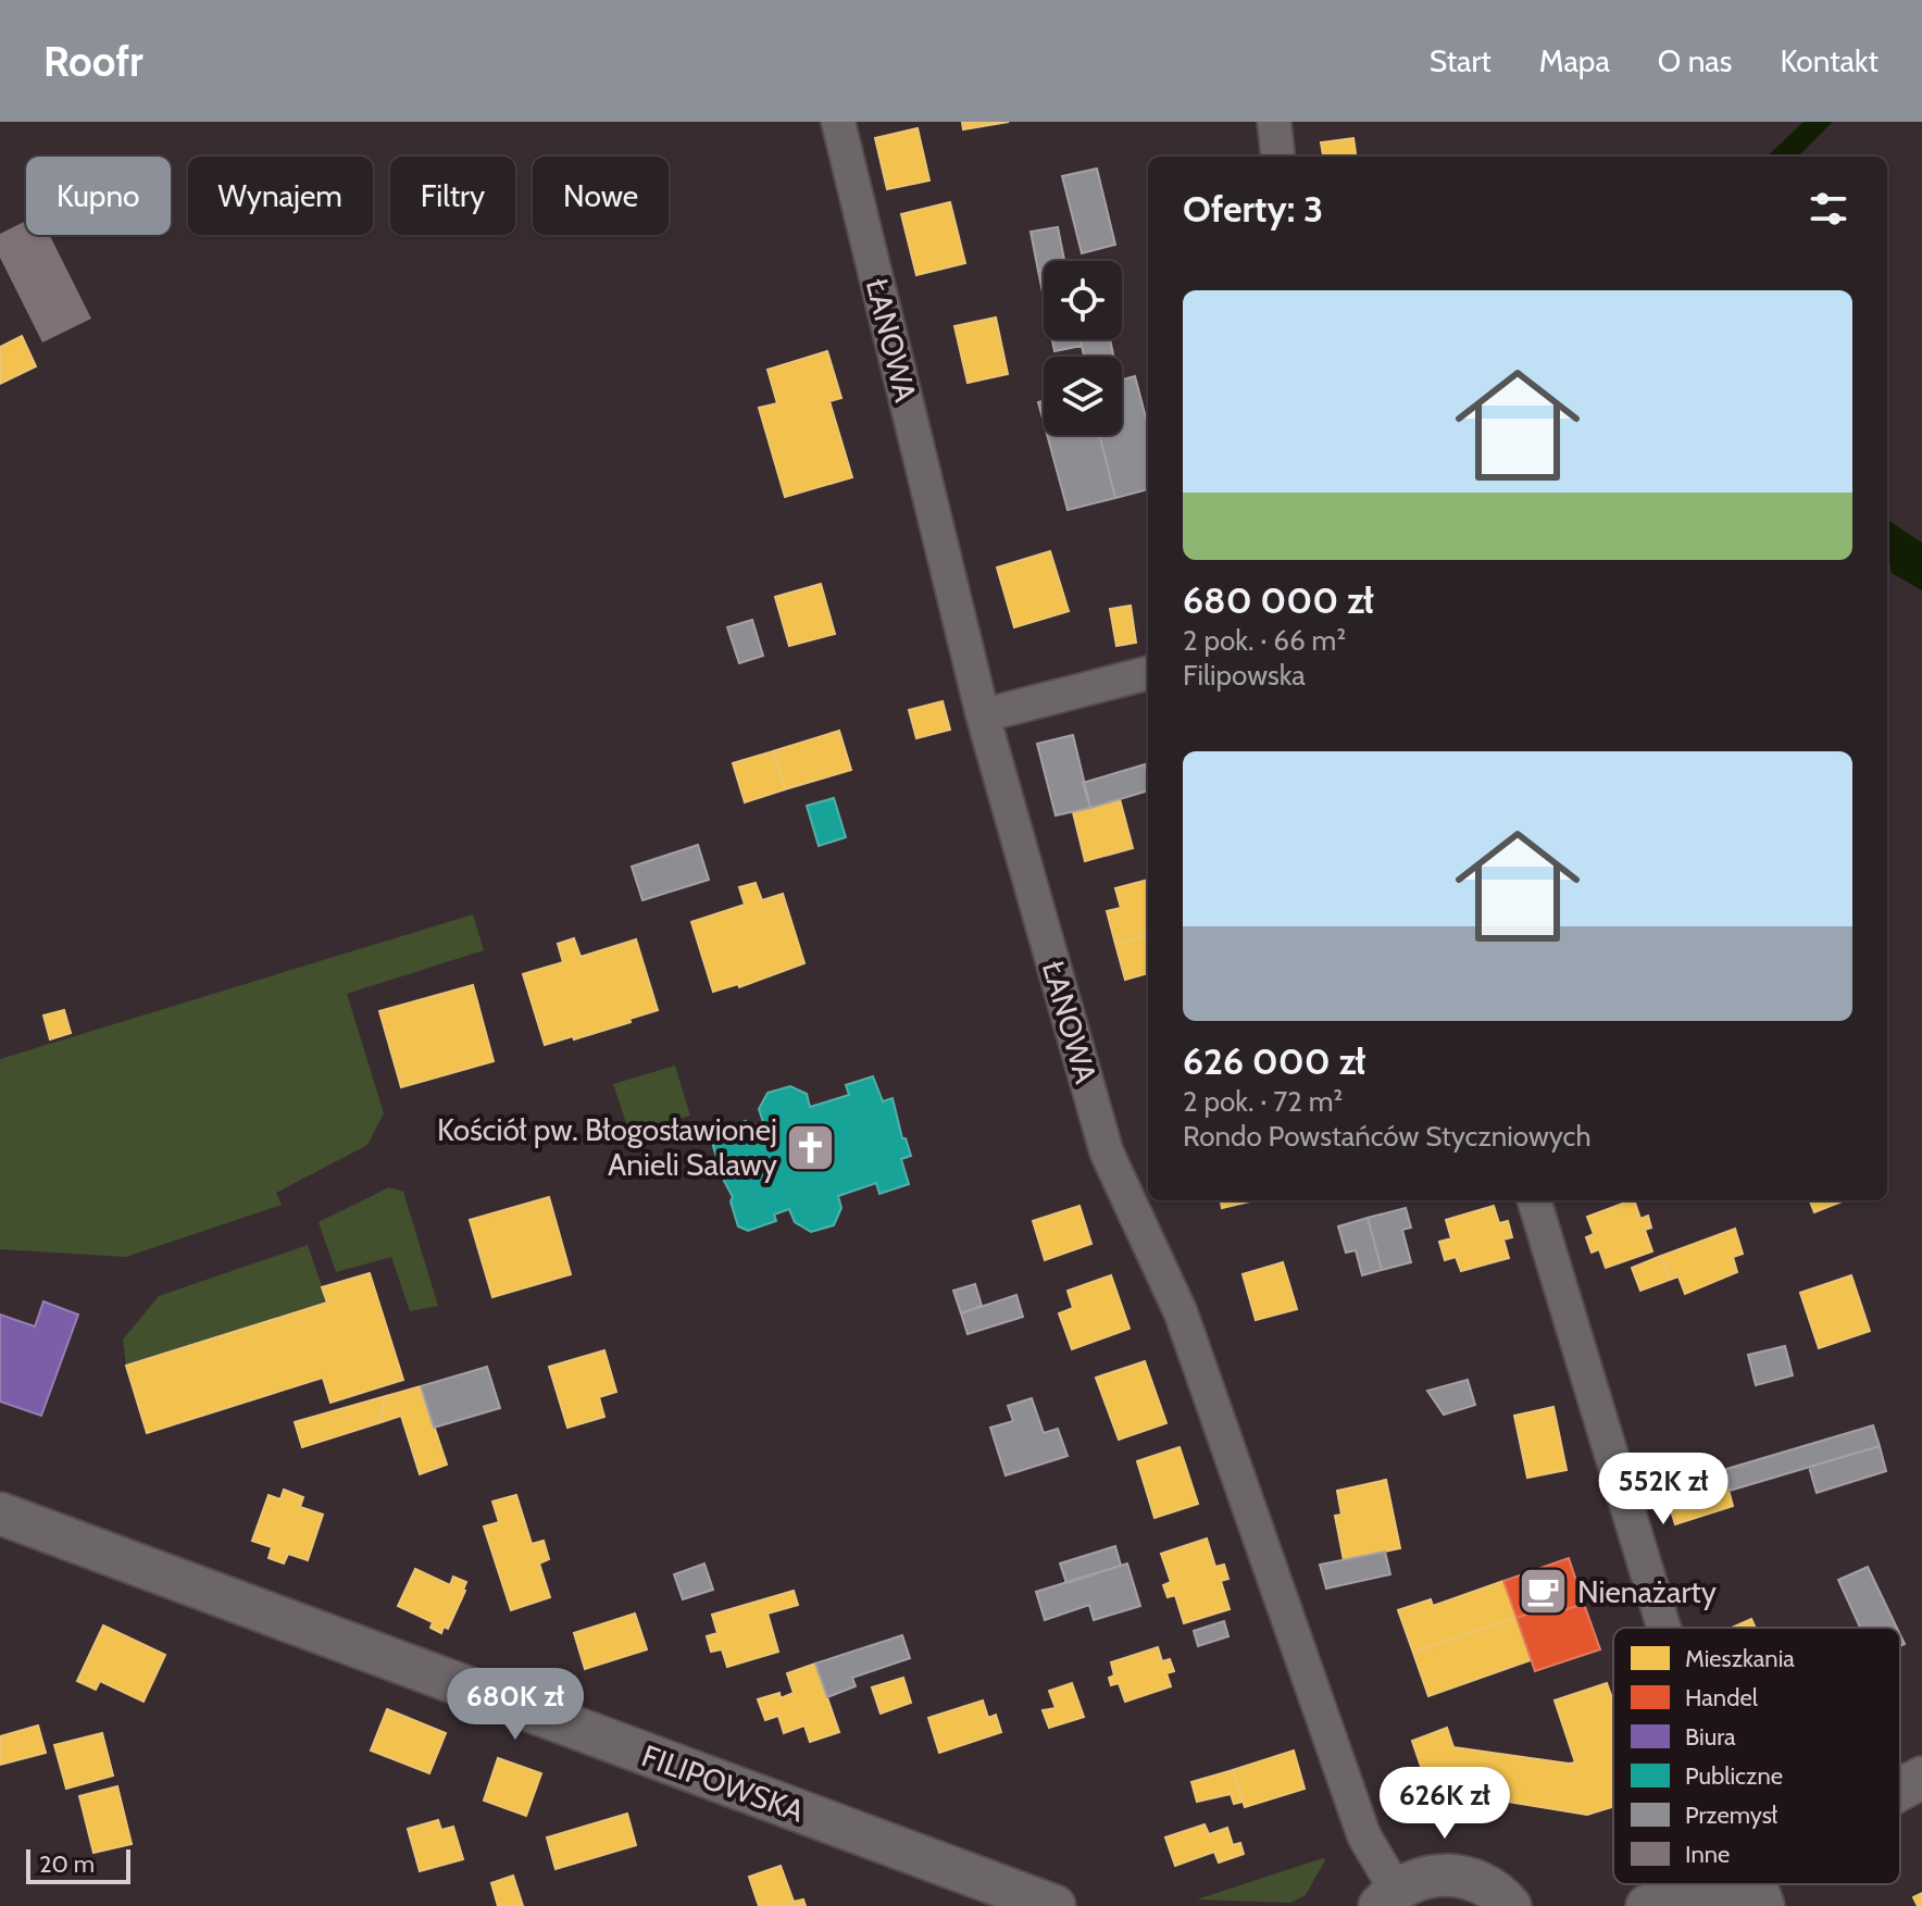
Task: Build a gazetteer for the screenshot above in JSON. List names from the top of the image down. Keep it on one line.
{"streets":{"street":["ŁANOWA","FILIPOWSKA"]},"places":{"church":["Kościół pw. Błogosławionej Anieli Salawy"],"cafe":["Nienażarty"]},"legend":["Mieszkania","Handel","Biura","Publiczne","Przemysł","Inne"],"scale_bar":"20 m","page":{"header":"Roofr","nav":["Start","Mapa","O nas","Kontakt"],"chip":["Kupno","Wynajem","Filtry","Nowe"],"heading":"Oferty: 3","list":[{"name":"680 000 zł","note":"2 pok. · 66 m² · Filipowska"},{"name":"626 000 zł","note":"2 pok. · 72 m² · Rondo Powstańców Styczniowych"}],"price":["552K zł","680K zł","626K zł"],"scale":"20 m"}}
